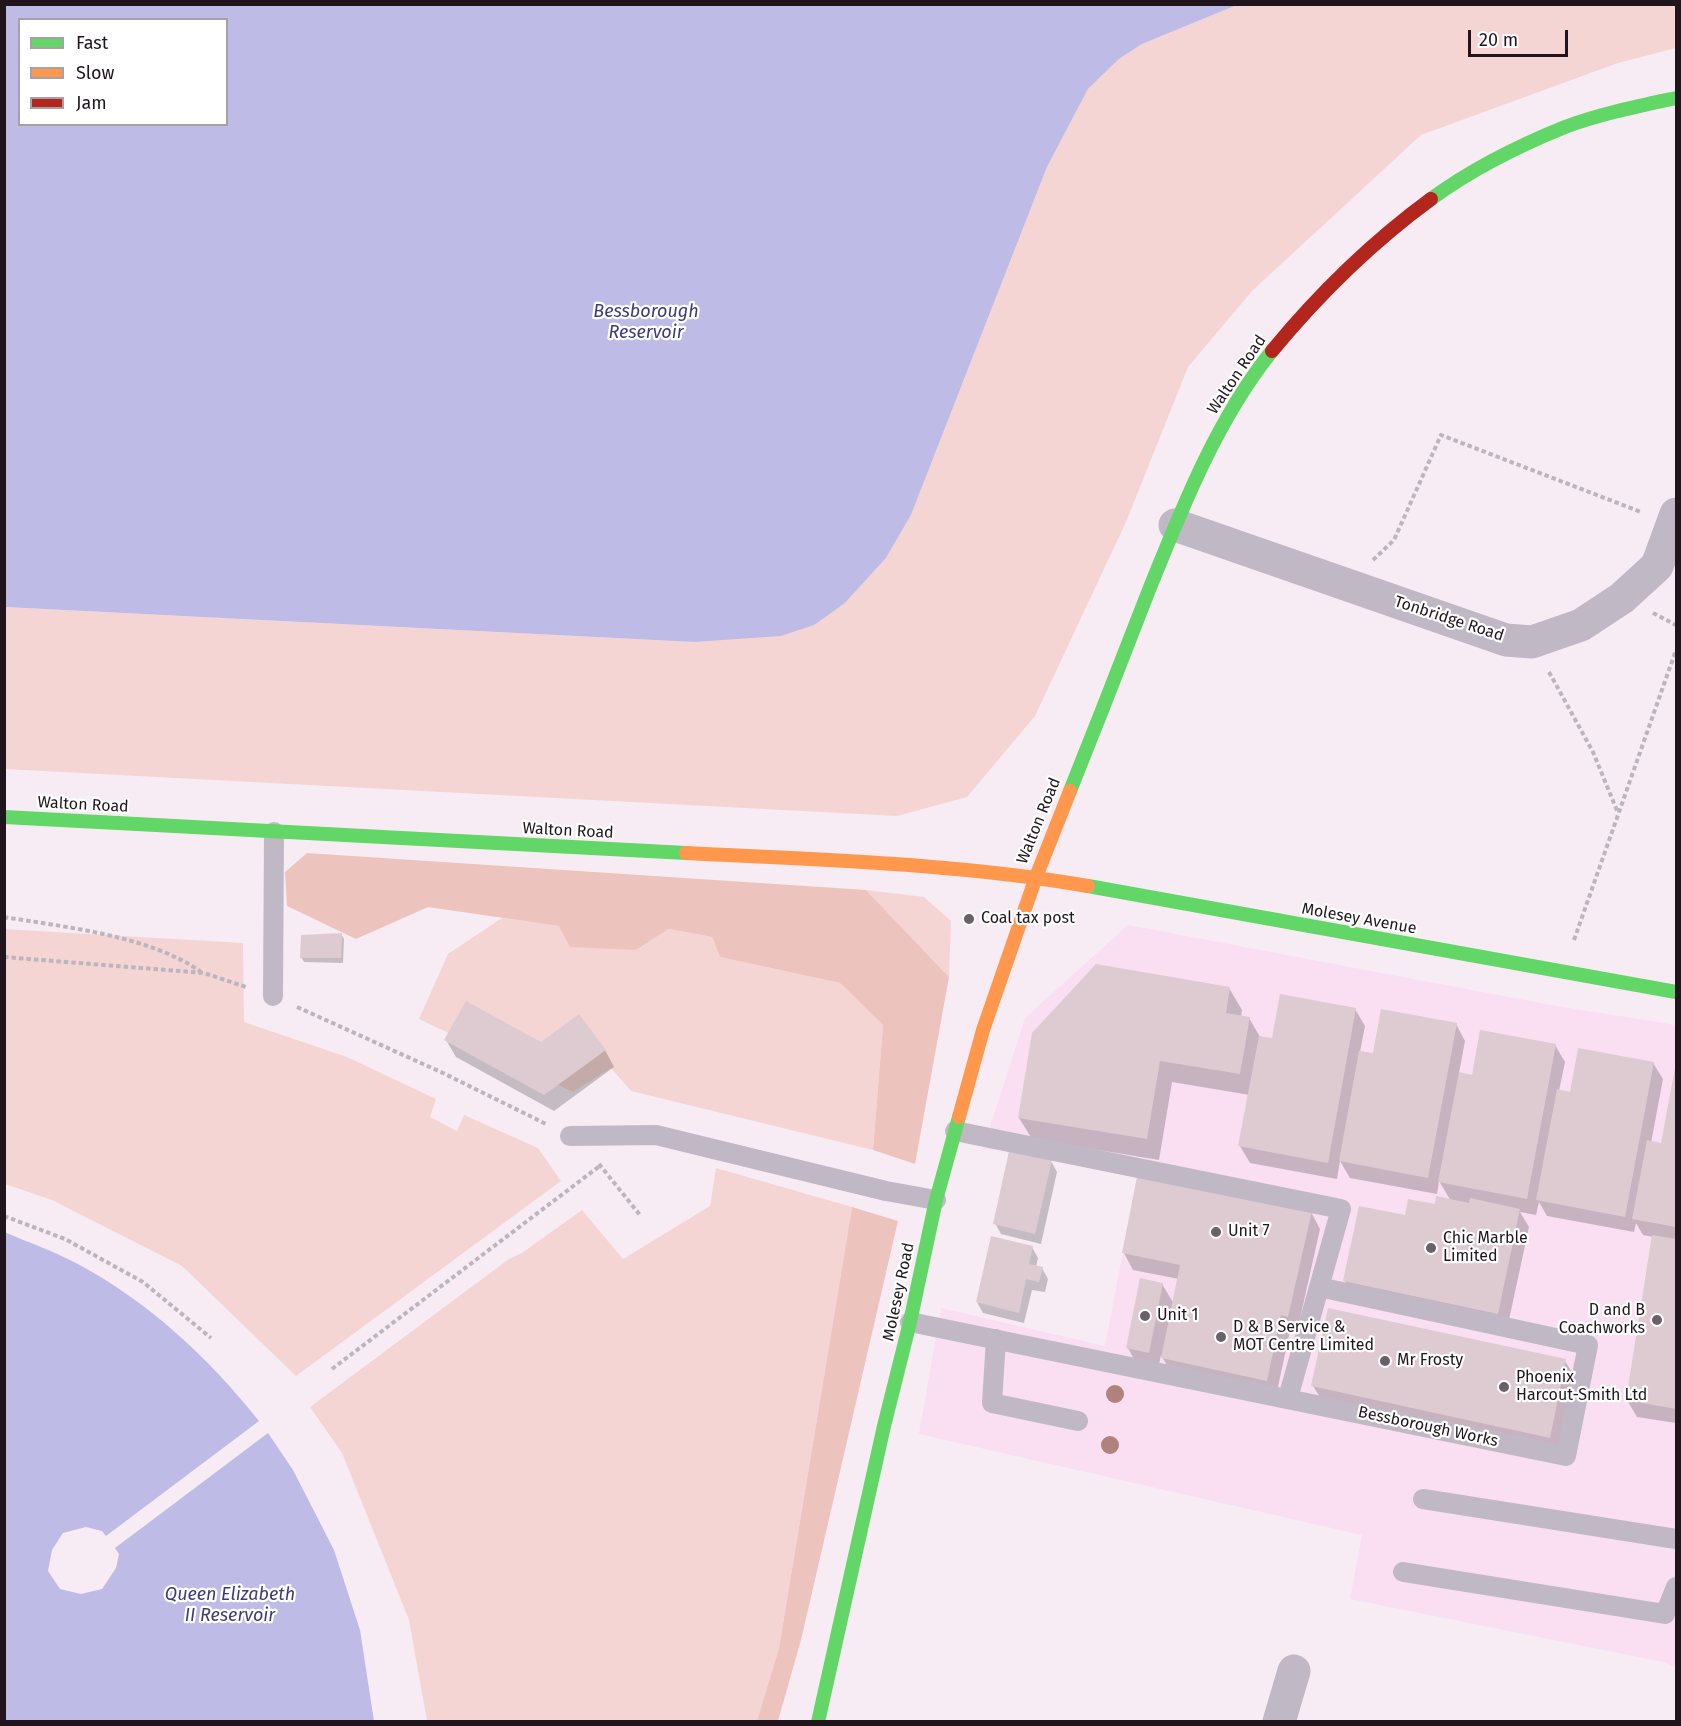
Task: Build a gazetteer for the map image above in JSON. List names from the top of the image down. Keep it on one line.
{"streets":{"main road":["Walton Road","Molesey Avenue","Molesey Road"],"street":["Tonbridge Road"],"lane":["Bessborough Works"]},"crossings":[["Walton Road","Tonbridge Road"],["Walton Road","Molesey Avenue"],["Walton Road","Molesey Road"],["Molesey Avenue","Molesey Road"],["Molesey Road","Bessborough Works"]],"water":["Bessborough Reservoir","Queen Elizabeth II Reservoir"],"places":["Coal tax post","Unit 7","Chic Marble Limited","Unit 1","D and B Coachworks","D & B Service & MOT Centre Limited","Mr Frosty","Phoenix Harcout-Smith Ltd"],"legend":["Fast","Slow","Jam"],"scale_bar":"20 m"}
